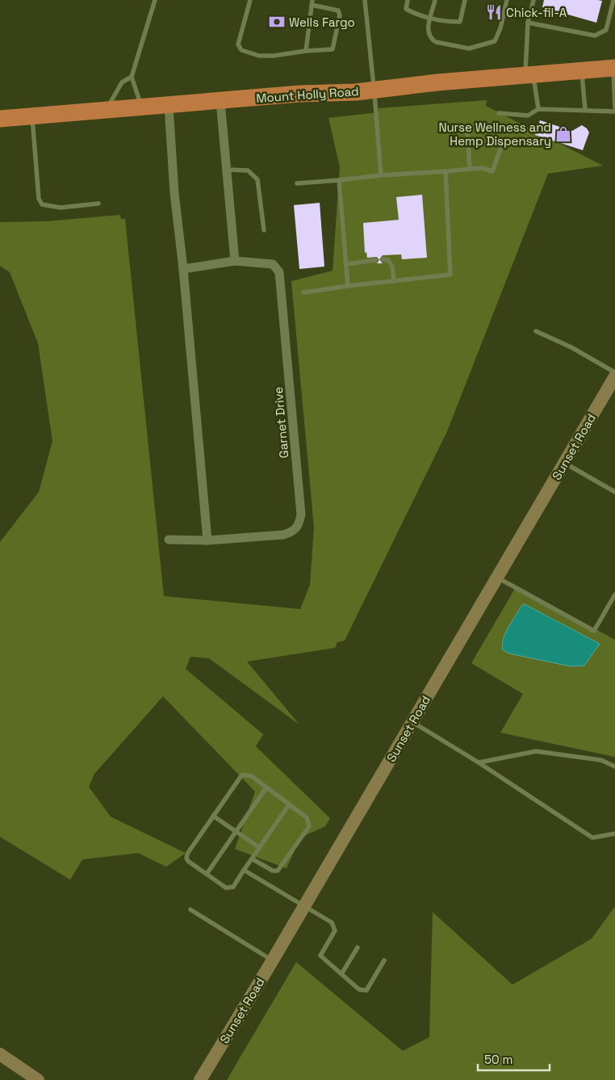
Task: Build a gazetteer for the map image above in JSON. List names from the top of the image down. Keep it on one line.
{"streets":{"highway":["Mount Holly Road"],"street":["Garnet Drive","Sunset Road"]},"places":{"restaurant":["Chick-fil-A"],"bank":["Wells Fargo"],"shop":["Nurse Wellness and Hemp Dispensary"]},"scale_bar":"50 m"}
